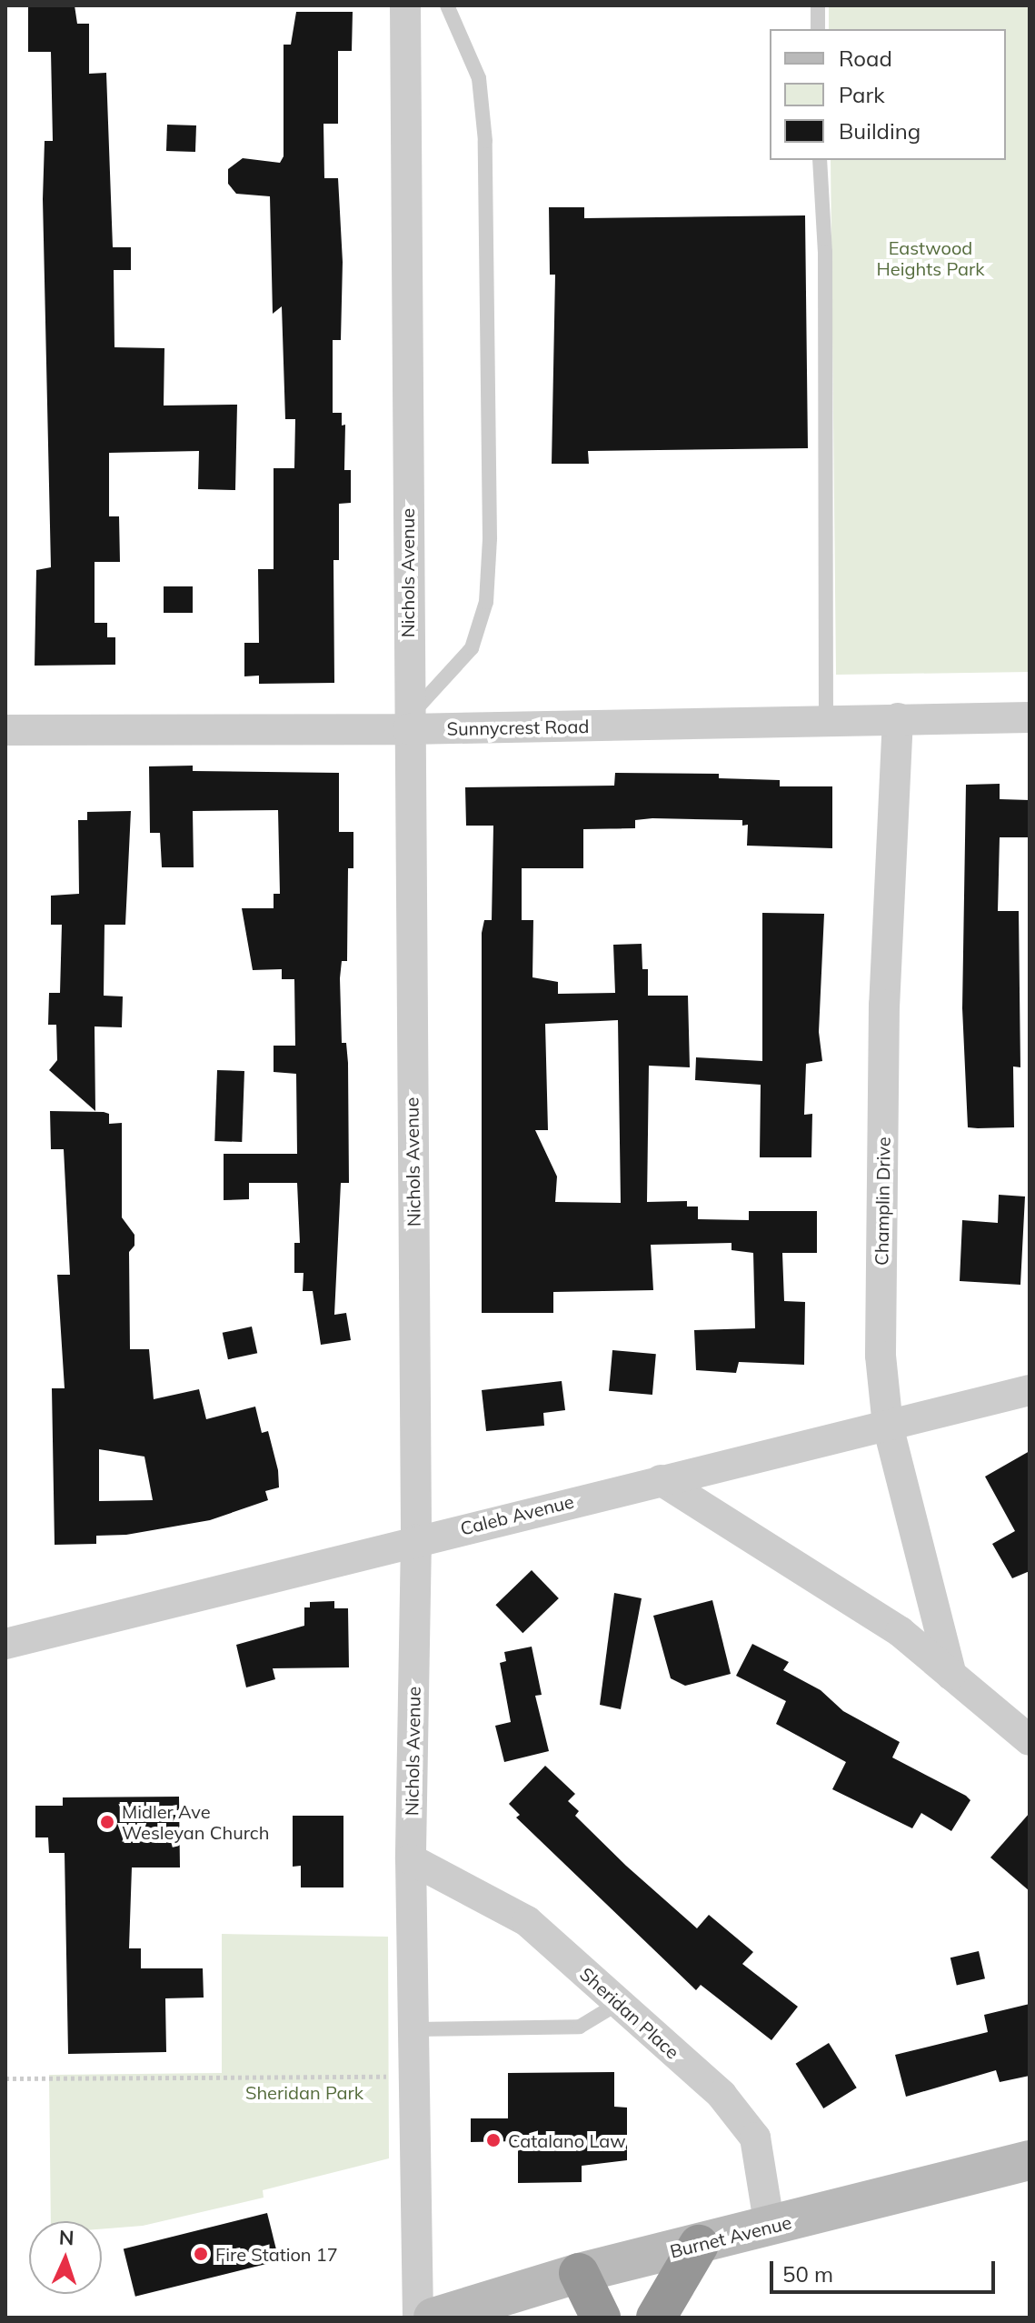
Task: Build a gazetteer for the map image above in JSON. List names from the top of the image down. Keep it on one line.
{"streets":{"street":["Nichols Avenue","Sunnycrest Road","Champlin Drive","Caleb Avenue","Sheridan Place","Burnet Avenue"]},"crossings":[["Nichols Avenue","Sunnycrest Road"],["Nichols Avenue","Caleb Avenue"],["Nichols Avenue","Sheridan Place"],["Sunnycrest Road","Champlin Drive"],["Champlin Drive","Caleb Avenue"],["Sheridan Place","Burnet Avenue"]],"parks":["Eastwood Heights Park","Sheridan Park"],"places":["Midler Ave Wesleyan Church","Catalano Law","Fire Station 17"],"legend":["Road","Park","Building"],"scale_bar":"50 m","north":"top"}
